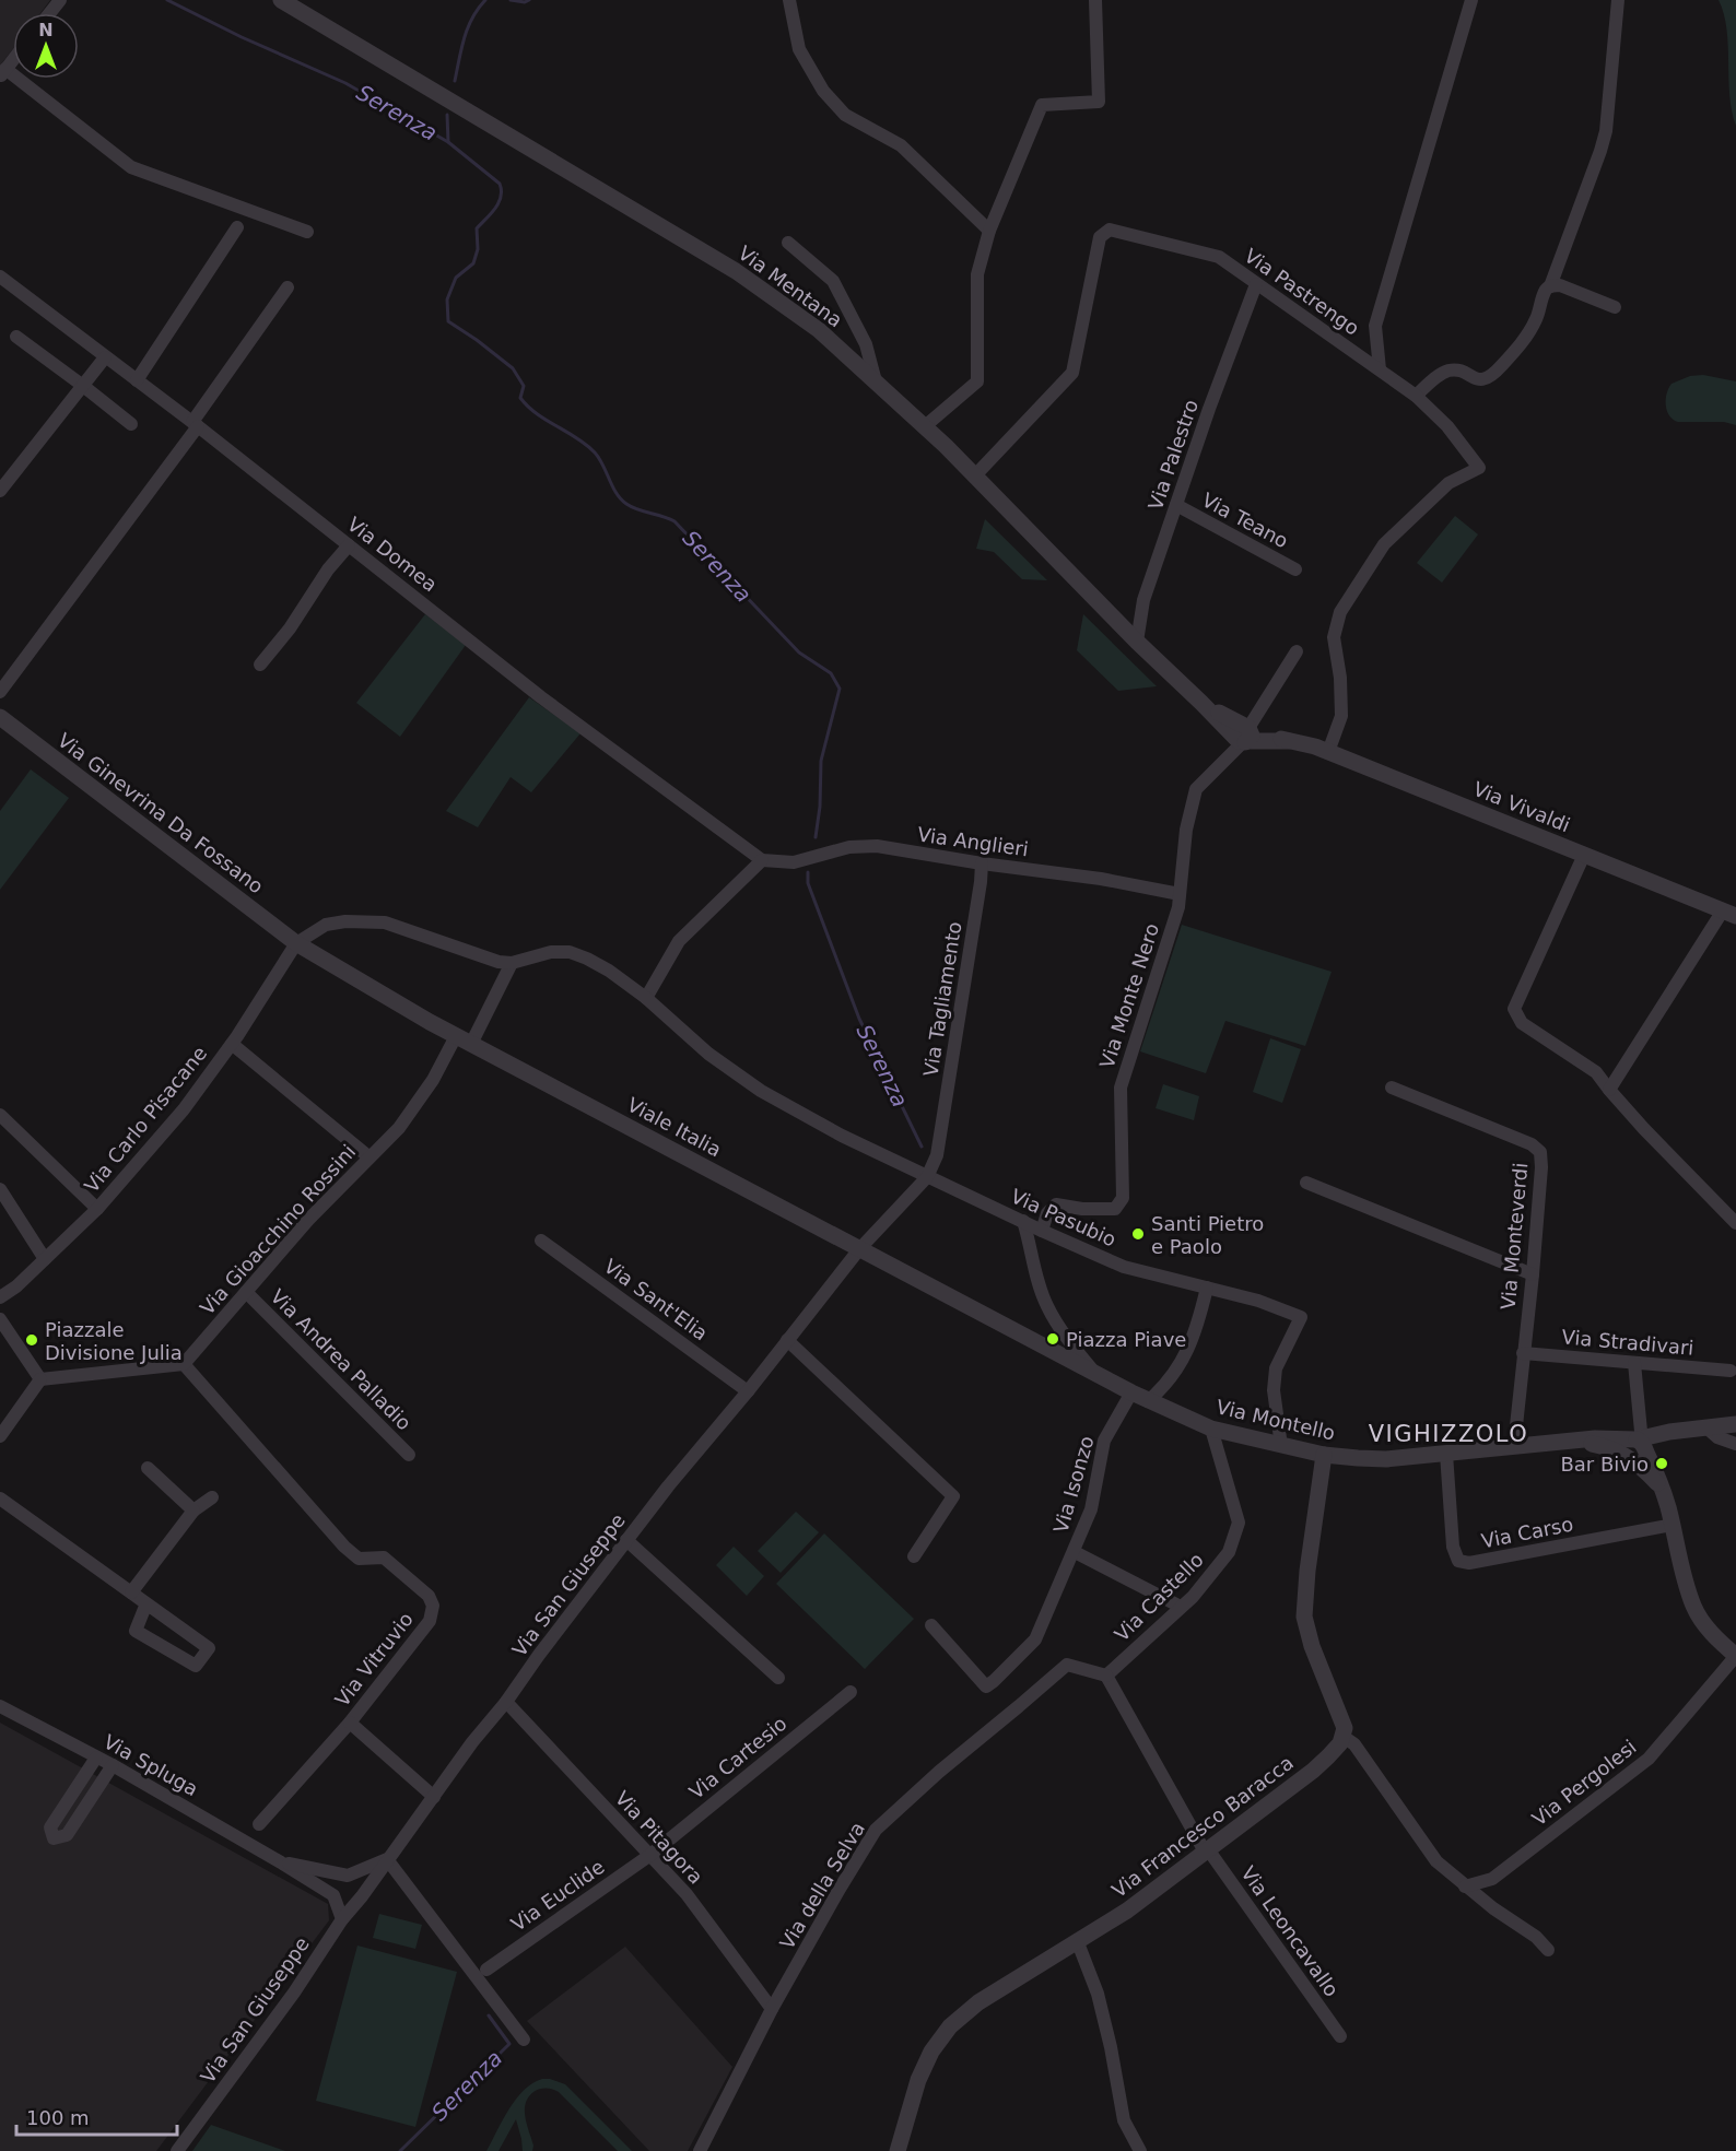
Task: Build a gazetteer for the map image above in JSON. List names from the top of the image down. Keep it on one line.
{"streets":{"street":["Via Mentana","Via Pastrengo","Via Palestro","Via Teano","Via Domea","Via Vivaldi","Via Ginevrina Da Fossano","Via Anglieri","Via Monte Nero","Via Tagliamento","Via Carlo Pisacane","Viale Italia","Via Pasubio","Via Gioacchino Rossini","Via Monteverdi","Via Sant'Elia","Via Stradivari","Via Andrea Palladio","Via Montello","Via Isonzo","Via Carso","Via San Giuseppe","Via Castello","Via Vitruvio","Via Cartesio","Via Spluga","Via Pergolesi","Via Francesco Baracca","Via Pitagora","Via della Selva","Via Euclide","Via Leoncavallo"]},"crossings":[["Via Mentana","Via Pastrengo"],["Via Mentana","Via Palestro"],["Via Mentana","Via Vivaldi"],["Via Mentana","Via Monte Nero"],["Via Pastrengo","Via Palestro"],["Via Palestro","Via Teano"],["Via Domea","Via Anglieri"],["Via Vivaldi","Via Monte Nero"],["Via Ginevrina Da Fossano","Via Carlo Pisacane"],["Via Ginevrina Da Fossano","Viale Italia"],["Via Anglieri","Via Monte Nero"],["Via Anglieri","Via Tagliamento"],["Via Monte Nero","Via Pasubio"],["Via Tagliamento","Via Pasubio"],["Via Tagliamento","Via San Giuseppe"],["Via Carlo Pisacane","Viale Italia"],["Viale Italia","Via Gioacchino Rossini"],["Viale Italia","Via San Giuseppe"],["Via Pasubio","Via Gioacchino Rossini"],["Via Pasubio","Via Montello"],["Via Pasubio","Via San Giuseppe"],["Via Gioacchino Rossini","Via Andrea Palladio"],["Via Gioacchino Rossini","Via Vitruvio"],["Via Monteverdi","Via Stradivari"],["Via Monteverdi","Via Montello"],["Via Sant'Elia","Via San Giuseppe"],["Via Montello","Via Isonzo"],["Via Montello","Via Carso"],["Via Montello","Via Castello"],["Via Montello","Via Pergolesi"],["Via Isonzo","Via Castello"],["Via San Giuseppe","Via Spluga"],["Via San Giuseppe","Via Pitagora"],["Via Castello","Via della Selva"],["Via Castello","Via Leoncavallo"],["Via Cartesio","Via Pitagora"],["Via Cartesio","Via Euclide"],["Via Francesco Baracca","Via Leoncavallo"],["Via Pitagora","Via della Selva"],["Via Pitagora","Via Euclide"],["Via della Selva","Via Leoncavallo"]],"districts":["VIGHIZZOLO"],"water":["Serenza"],"places":["Santi Pietro e Paolo","Piazza Piave","Piazzale Divisione Julia","Bar Bivio"],"scale_bar":"100 m","north":"top"}
